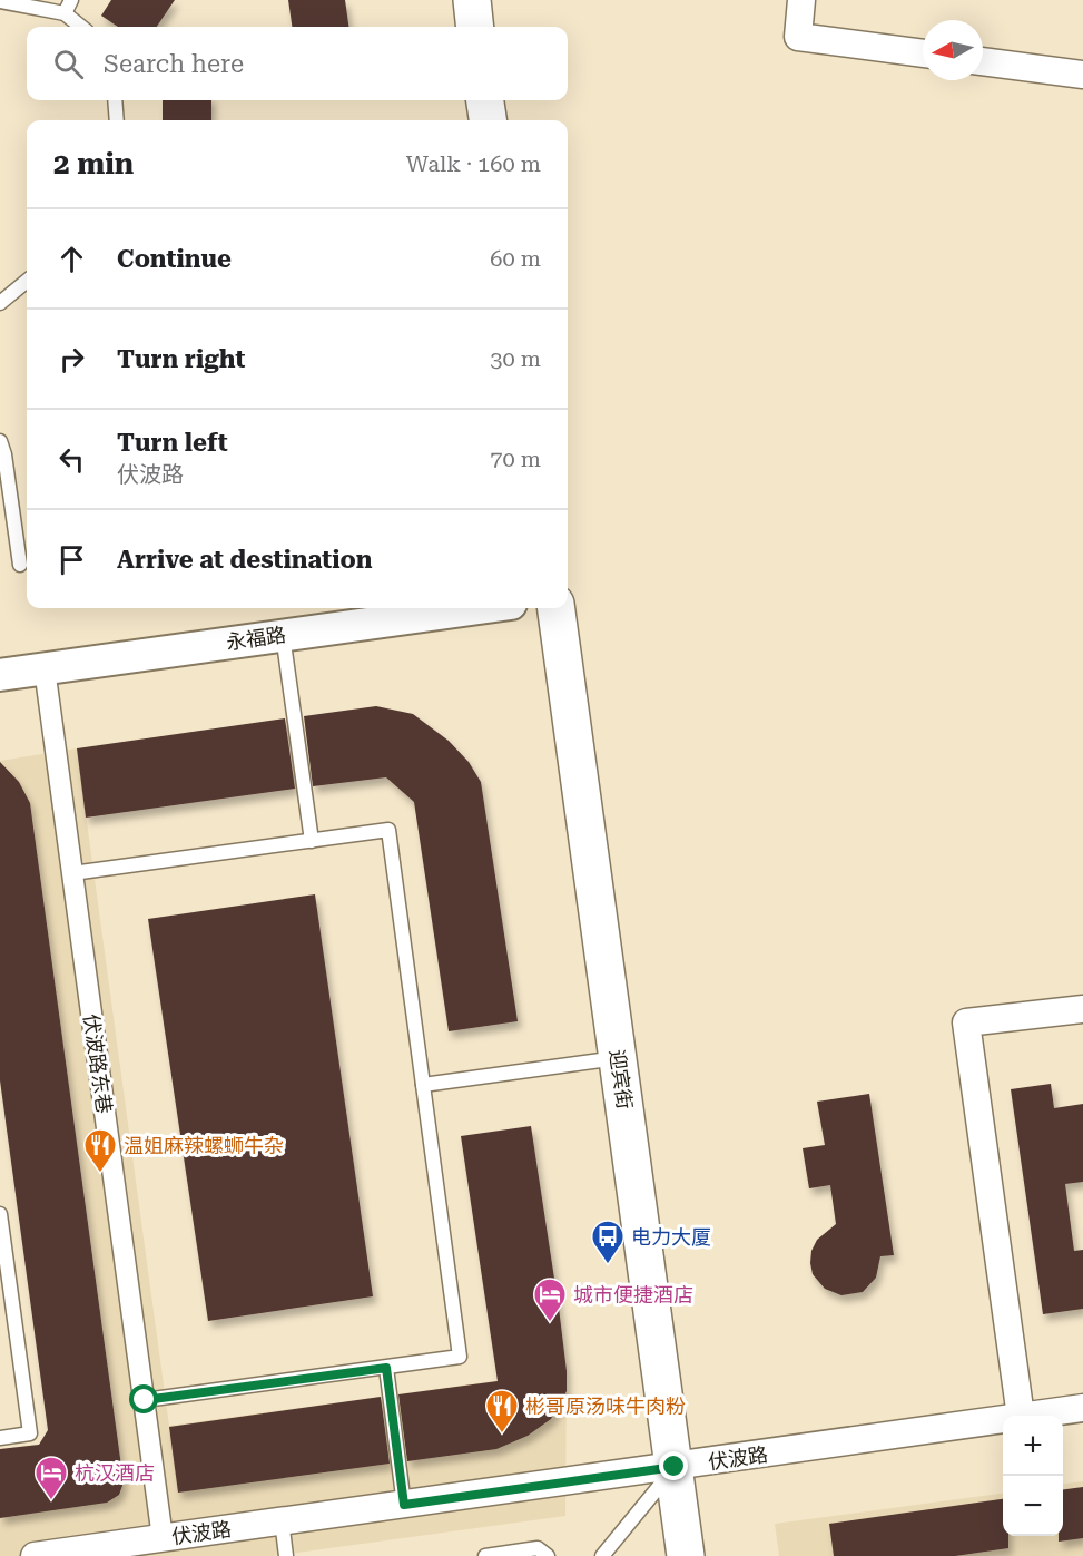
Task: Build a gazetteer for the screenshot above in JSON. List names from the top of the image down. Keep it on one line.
{"streets":{"main road":["迎宾街"],"street":["永福路","伏波路东巷","伏波路"]},"crossings":[["永福路","伏波路东巷"],["伏波路东巷","伏波路"],["迎宾街","伏波路"]],"places":{"restaurant":["温姐麻辣螺蛳牛杂","彬哥原汤味牛肉粉"],"bus stop":["电力大厦"],"hotel":["城市便捷酒店","杭汉酒店"]},"north":"left","page":{"search":"Search here","heading":["2 min","Walk · 160 m"],"list":[["Continue","60 m"],["Turn right","30 m"],["Turn left","伏波路","70 m"],"Arrive at destination"],"map_buttons":["+","−"]}}
